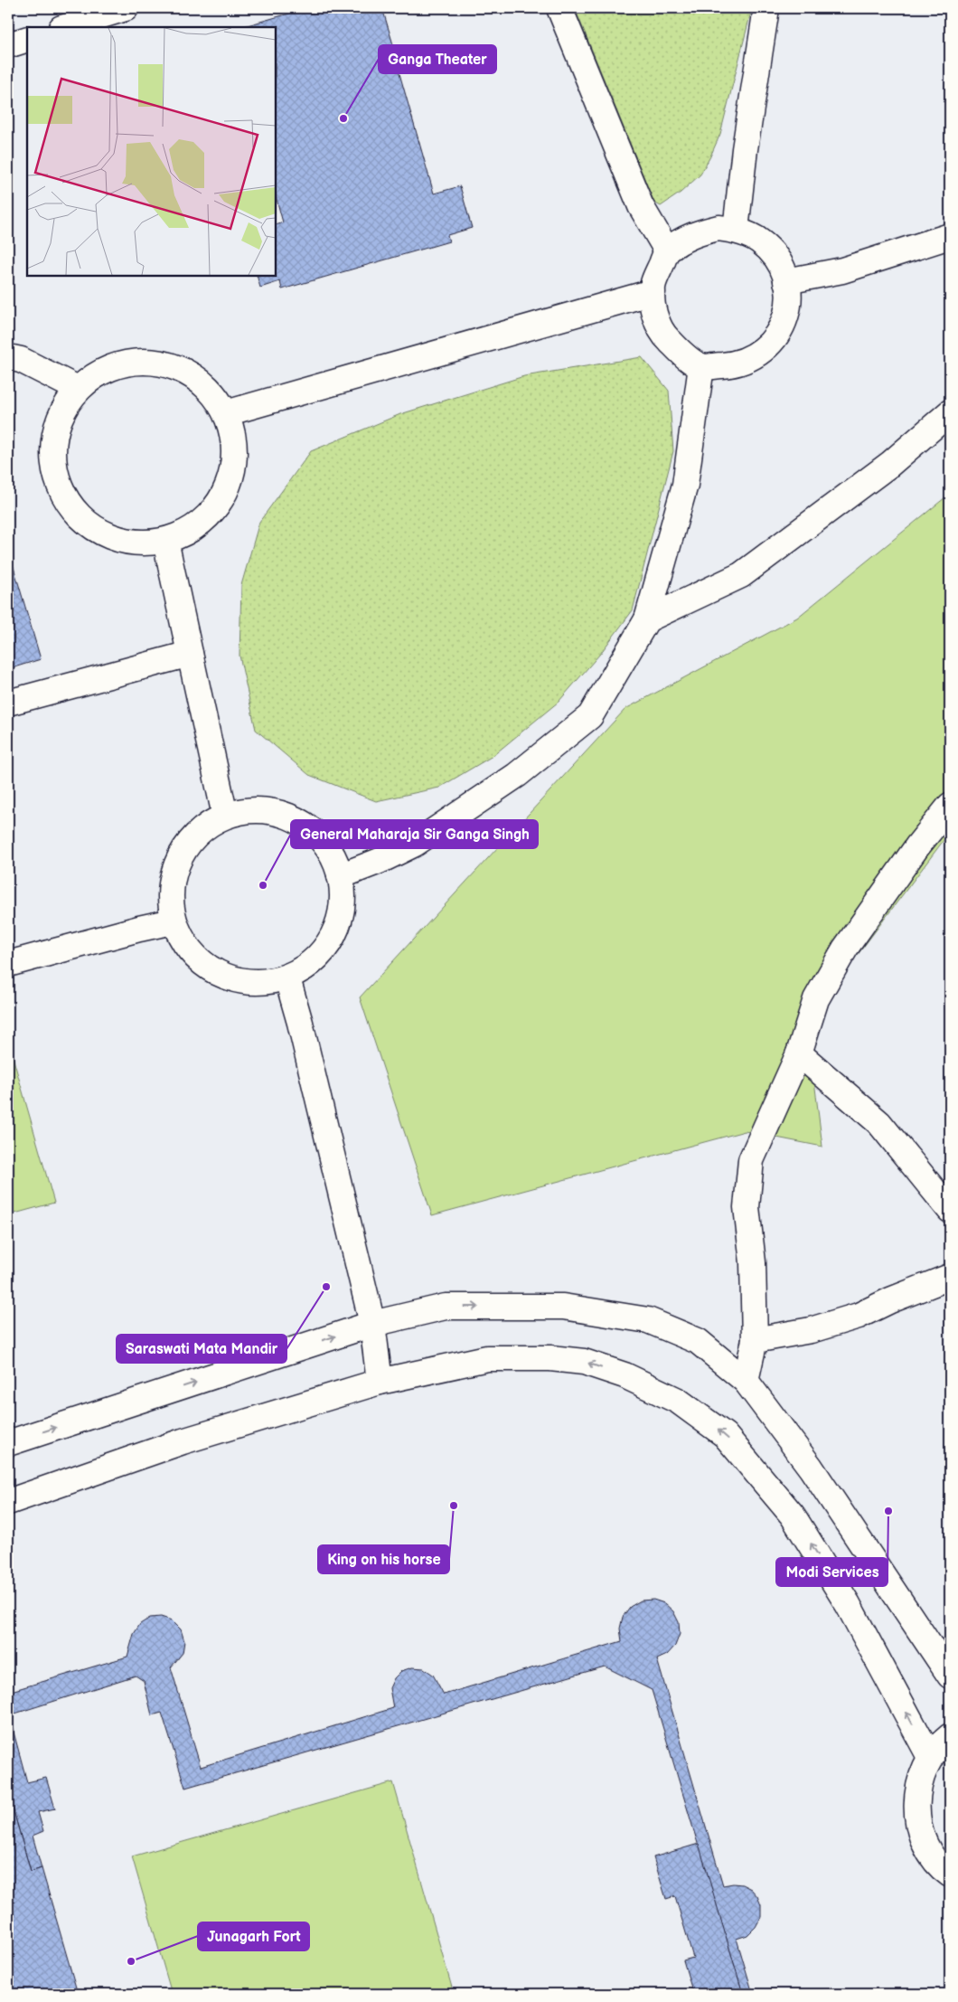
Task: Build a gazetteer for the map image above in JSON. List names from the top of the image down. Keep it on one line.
{"places":["Ganga Theater","General Maharaja Sir Ganga Singh","Saraswati Mata Mandir","King on his horse","Modi Services","Junagarh Fort"]}
